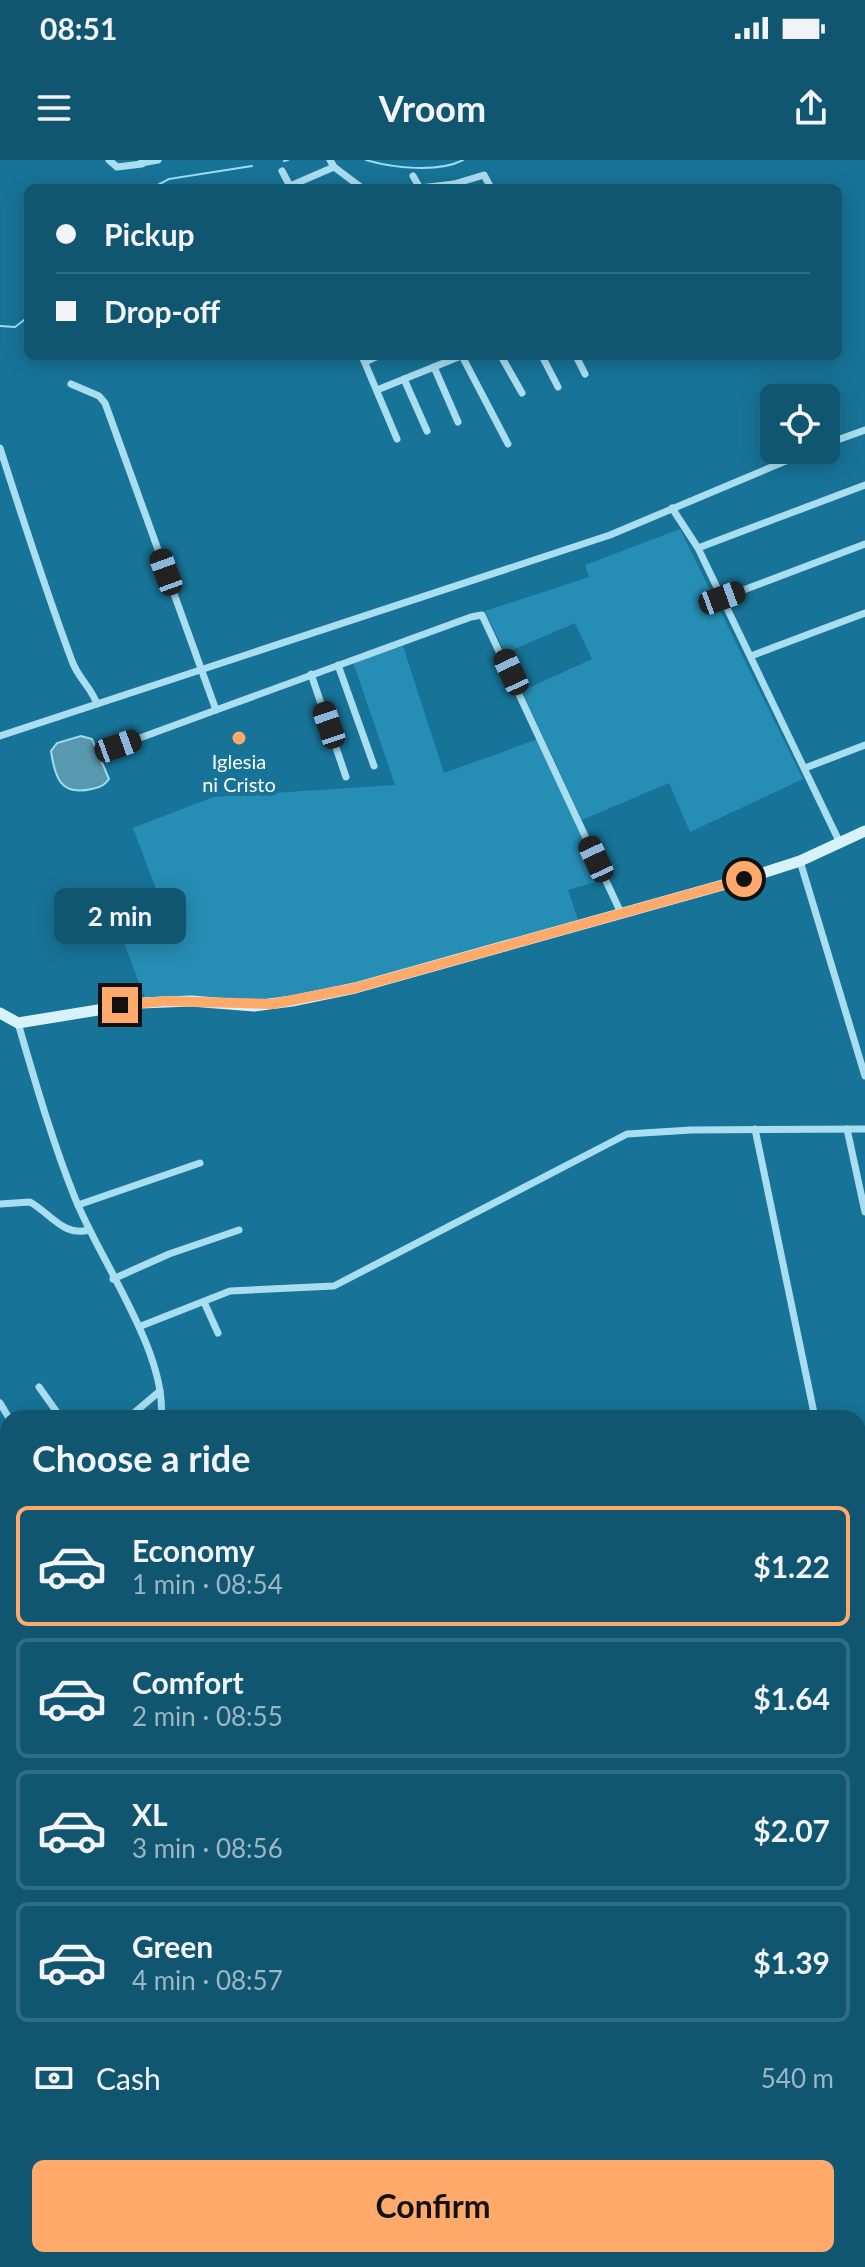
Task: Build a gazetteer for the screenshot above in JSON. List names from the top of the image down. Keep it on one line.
{"places":["Iglesia ni Cristo"],"page":{"status":"08:51","header":"Vroom","banner":["Pickup","Drop-off"],"bubble":"2 min","heading":"Choose a ride","list":[{"name":"Economy","note":"1 min · 08:54","value":"$1.22"},{"name":"Comfort","note":"2 min · 08:55","value":"$1.64"},{"name":"XL","note":"3 min · 08:56","value":"$2.07"},{"name":"Green","note":"4 min · 08:57","value":"$1.39"}],"pay":["Cash","540 m"],"buttons":"Confirm"}}
